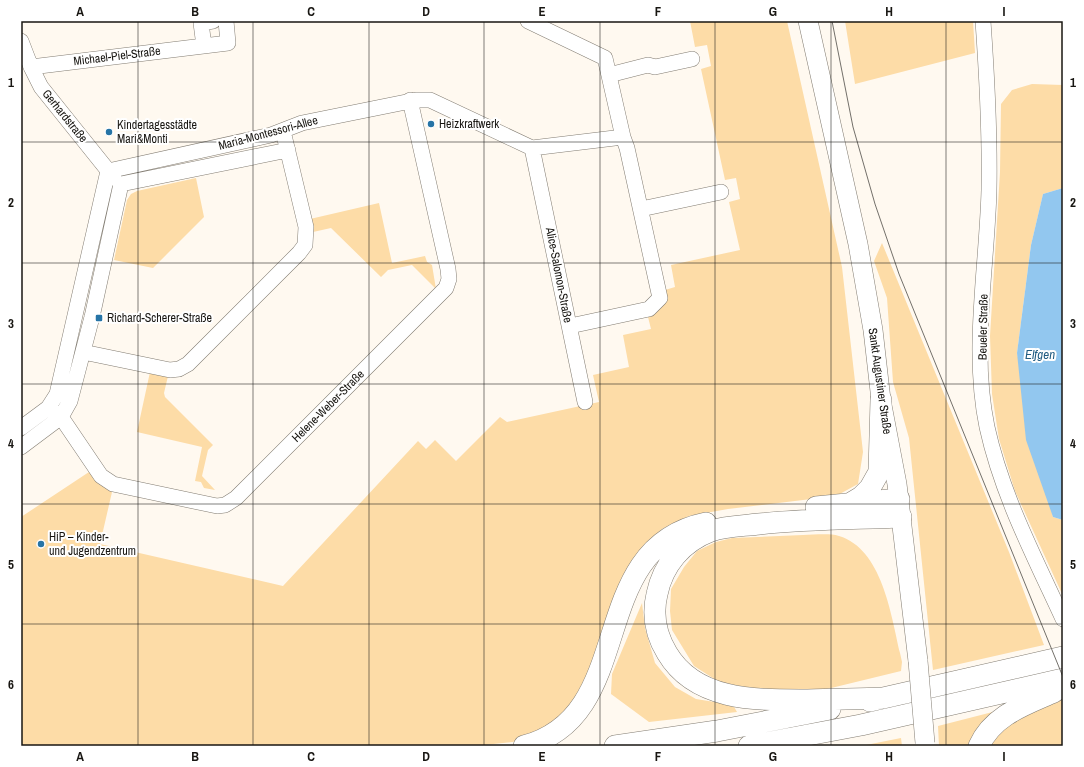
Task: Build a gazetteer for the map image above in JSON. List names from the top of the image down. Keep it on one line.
{"streets":{"main road":["Sankt Augustiner Straße"],"street":["Michael-Piel-Straße","Gerhardstraße","Maria-Montessori-Allee","Alice-Salomon-Straße","Beueler Straße","Helene-Weber-Straße"]},"crossings":[["Michael-Piel-Straße","Gerhardstraße"],["Gerhardstraße","Maria-Montessori-Allee"],["Maria-Montessori-Allee","Alice-Salomon-Straße"],["Maria-Montessori-Allee","Helene-Weber-Straße"]],"water":["Elfgen"],"places":{"other":["Heizkraftwerk","Kindertagesstädte Mari&Monti","HiP – Kinder- und Jugendzentrum"],"transit":["Richard-Scherer-Straße"]},"grid":{"columns":["A","B","C","D","E","F","G","H","I"],"rows":["1","2","3","4","5","6"]}}
